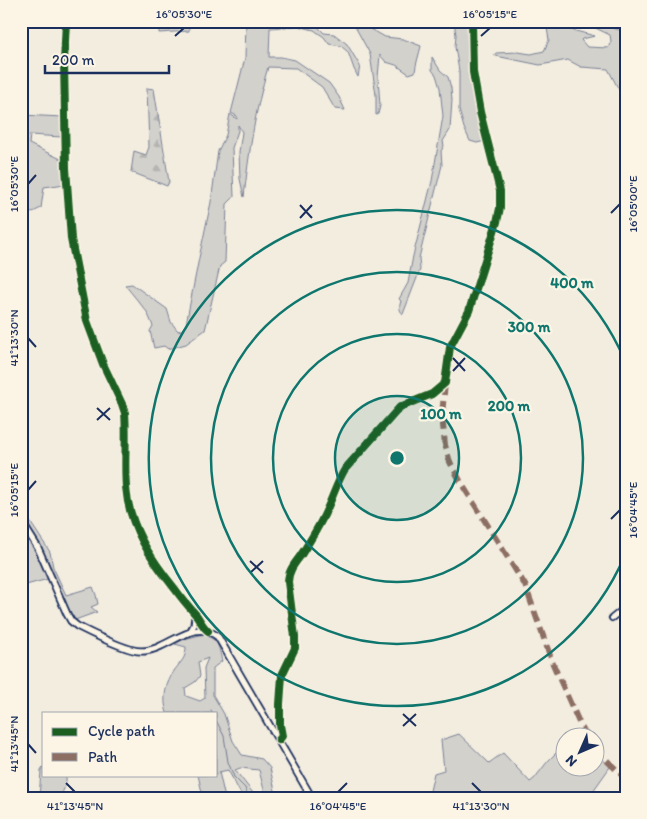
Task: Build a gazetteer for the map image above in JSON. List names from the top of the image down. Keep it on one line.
{"legend":["Cycle path","Path"],"scale_bar":"200 m","north":"bottom left","coordinates":["16°05'30\"E","16°05'15\"E","16°05'00\"E","41°13'30\"N","16°04'45\"E","41°13'45\"N"],"rings":["400 m","300 m","200 m","100 m"]}
